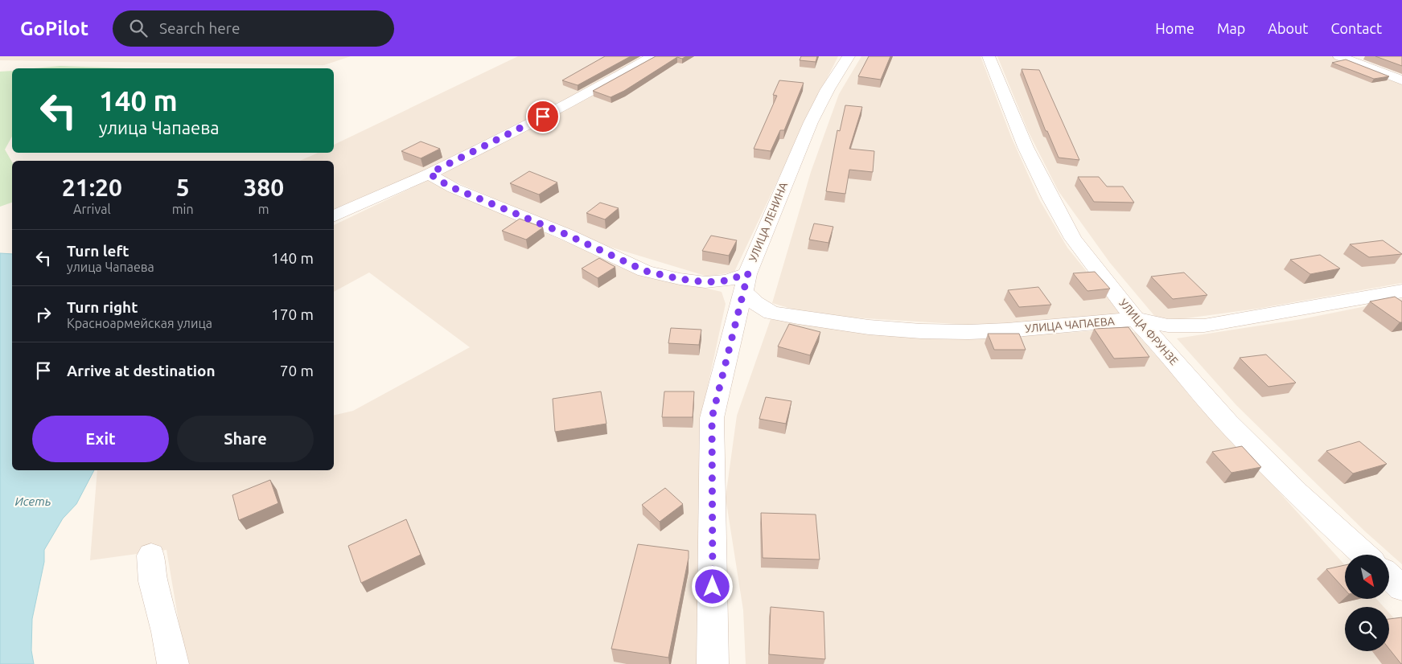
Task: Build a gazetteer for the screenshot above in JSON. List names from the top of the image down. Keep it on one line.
{"streets":{"street":["УЛИЦА ЛЕНИНА","УЛИЦА ЧАПАЕВА","УЛИЦА ФРУНЗЕ"]},"crossings":[["УЛИЦА ЛЕНИНА","УЛИЦА ЧАПАЕВА"],["УЛИЦА ЧАПАЕВА","УЛИЦА ФРУНЗЕ"]],"water":["Исеть"],"north":"bottom right","page":{"header":"GoPilot","search":"Search here","nav":["Home","Map","About","Contact"],"turn":["140 m","улица Чапаева"],"eta":["21:20","Arrival","5","min","380","m"],"list":[{"name":"Turn left","note":"улица Чапаева","value":"140 m"},{"name":"Turn right","note":"Красноармейская улица","value":"170 m"},{"name":"Arrive at destination","value":"70 m"}],"buttons":["Exit","Share"]}}
